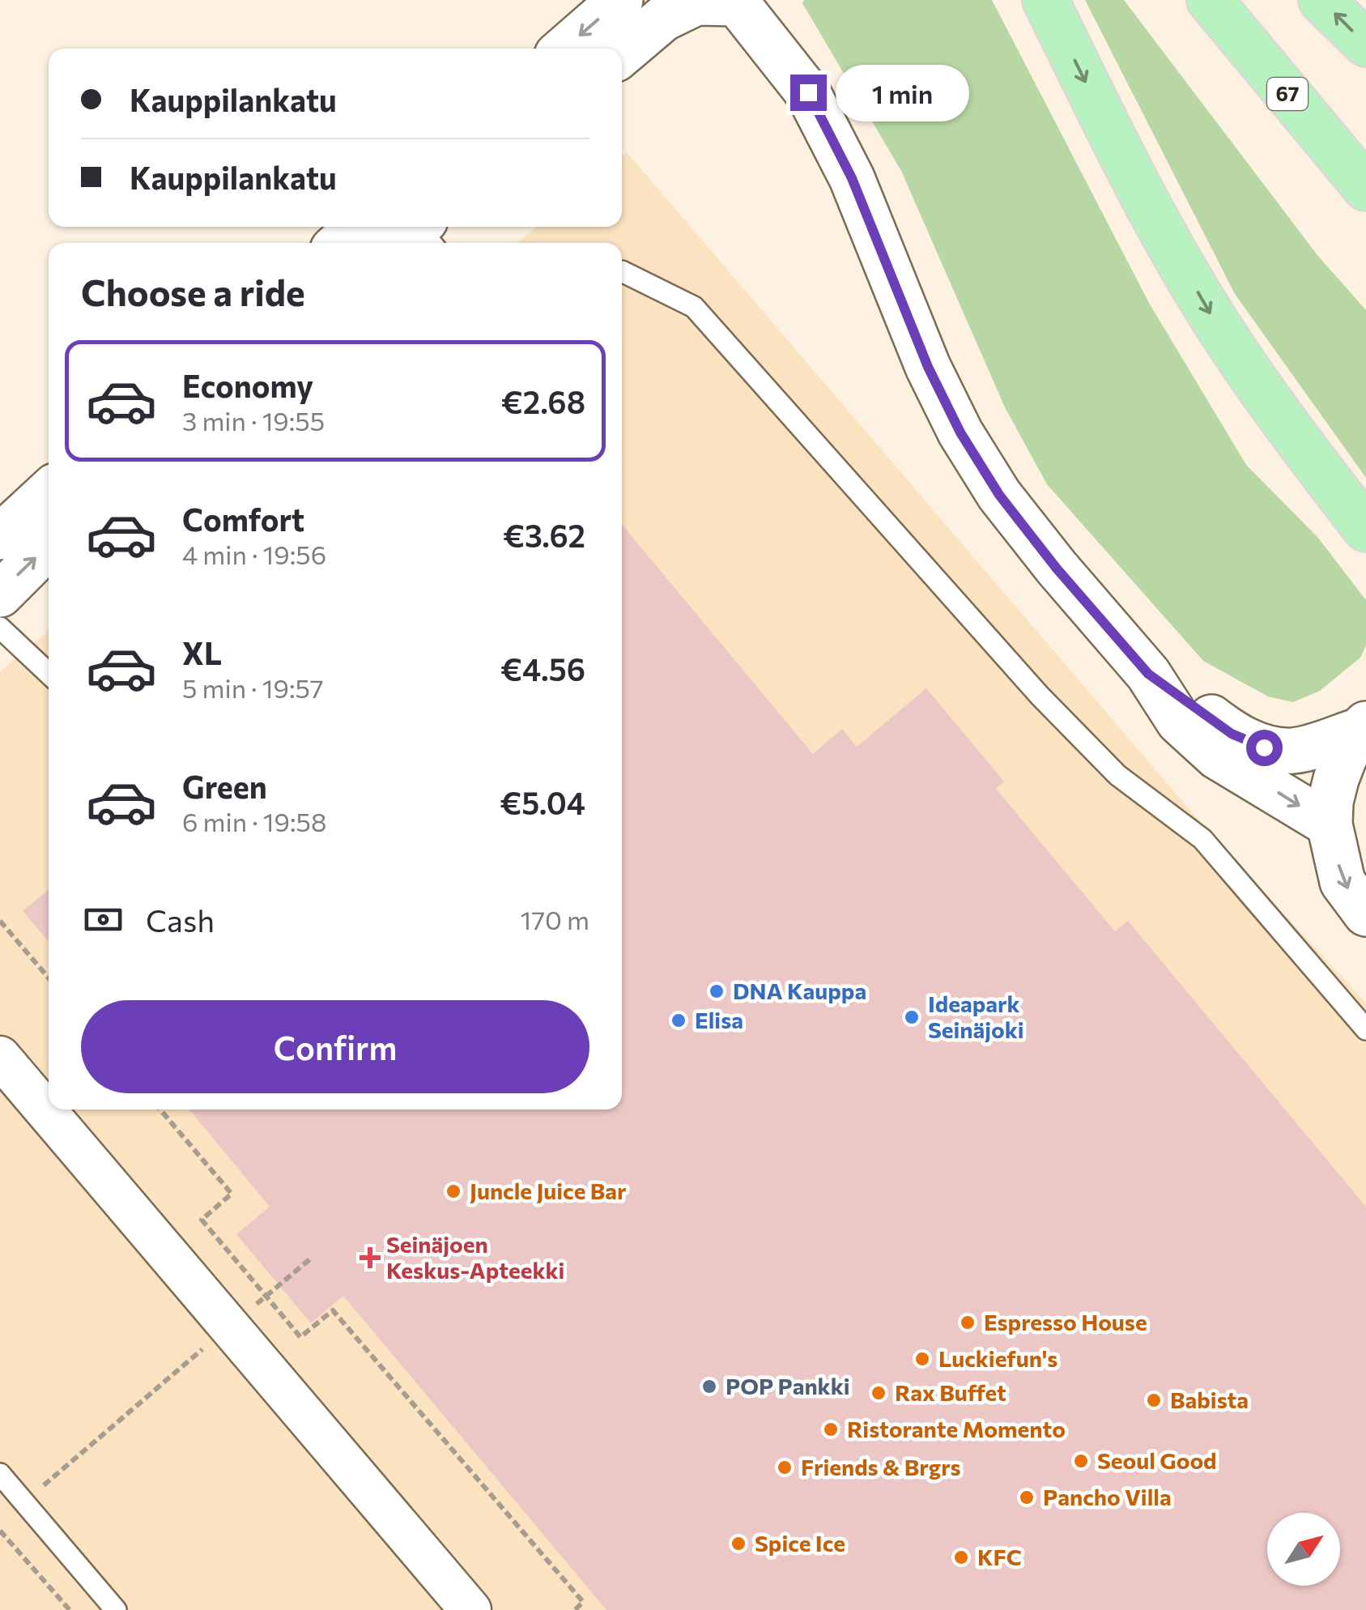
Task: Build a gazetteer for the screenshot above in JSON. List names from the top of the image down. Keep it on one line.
{"streets":{"main road":["67"]},"places":{"other":["DNA Kauppa","Ideapark Seinäjoki","Elisa","Juncle Juice Bar","Espresso House","Luckiefun's","POP Pankki","Rax Buffet","Babista","Ristorante Momento","Seoul Good","Friends & Brgrs","Pancho Villa","Spice Ice","KFC"],"health":["Seinäjoen Keskus-Apteekki"]},"north":"top right","page":{"banner":["Kauppilankatu","Kauppilankatu"],"bubble":"1 min","heading":"Choose a ride","list":[{"name":"Economy","note":"3 min · 19:55","value":"€2.68"},{"name":"Comfort","note":"4 min · 19:56","value":"€3.62"},{"name":"XL","note":"5 min · 19:57","value":"€4.56"},{"name":"Green","note":"6 min · 19:58","value":"€5.04"}],"pay":["Cash","170 m"],"buttons":"Confirm"}}
